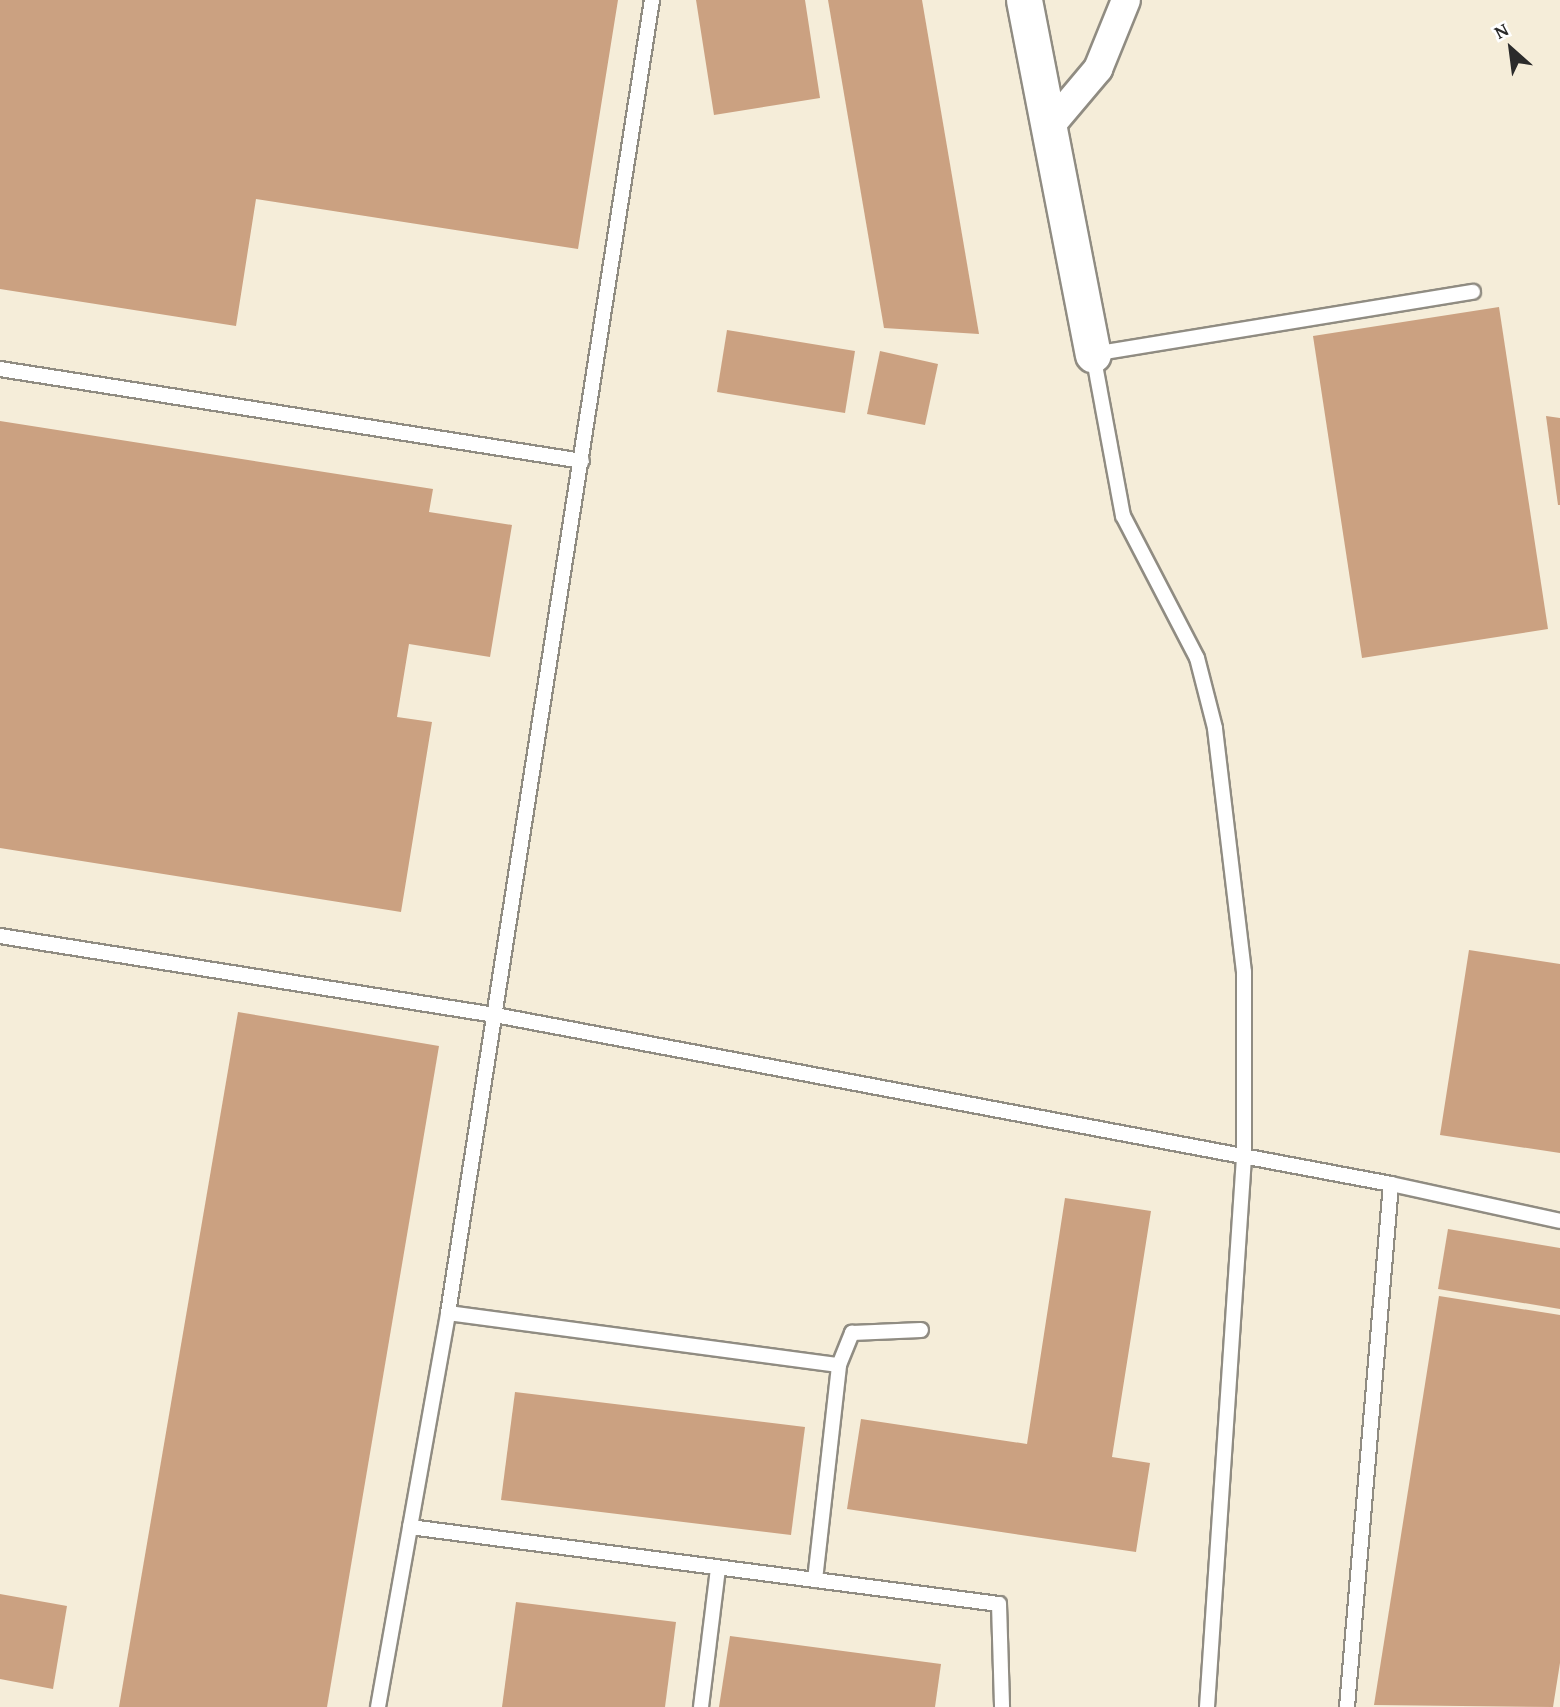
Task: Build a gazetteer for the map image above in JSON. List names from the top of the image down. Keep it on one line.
{"north":"top left"}
